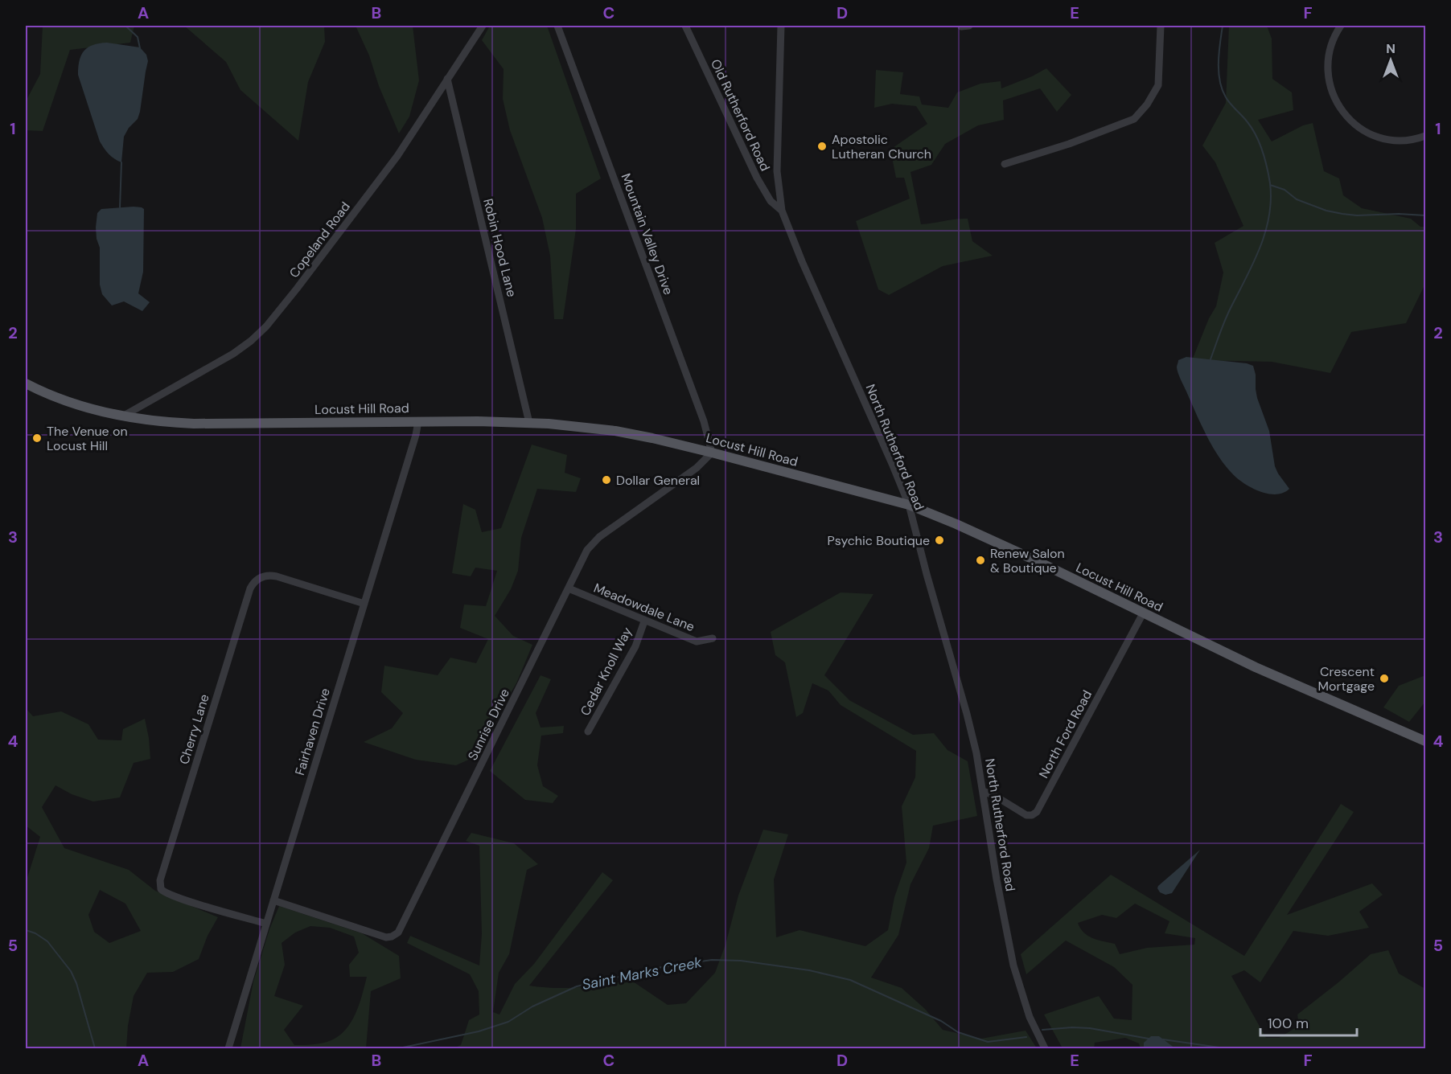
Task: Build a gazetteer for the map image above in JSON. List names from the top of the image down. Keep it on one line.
{"streets":{"main road":["Locust Hill Road"],"street":["Old Rutherford Road","Mountain Valley Drive","Copeland Road","Robin Hood Lane","North Rutherford Road","Meadowdale Lane","Cedar Knoll Way","Sunrise Drive","Cherry Lane","Fairhaven Drive","North Ford Road"]},"crossings":[["Old Rutherford Road","North Rutherford Road"],["Mountain Valley Drive","Locust Hill Road"],["Mountain Valley Drive","Sunrise Drive"],["Copeland Road","Robin Hood Lane"],["Copeland Road","Locust Hill Road"],["Robin Hood Lane","Locust Hill Road"],["Locust Hill Road","North Rutherford Road"],["Locust Hill Road","Sunrise Drive"],["Locust Hill Road","Fairhaven Drive"],["Locust Hill Road","North Ford Road"],["North Rutherford Road","North Ford Road"],["Meadowdale Lane","Cedar Knoll Way"],["Meadowdale Lane","Sunrise Drive"],["Sunrise Drive","Fairhaven Drive"],["Cherry Lane","Fairhaven Drive"]],"water":["Saint Marks Creek"],"places":["Apostolic Lutheran Church","The Venue on Locust Hill","Dollar General","Psychic Boutique","Renew Salon & Boutique","Crescent Mortgage"],"scale_bar":"100 m","north":"top","grid":{"columns":["A","B","C","D","E","F"],"rows":["1","2","3","4","5"]}}
